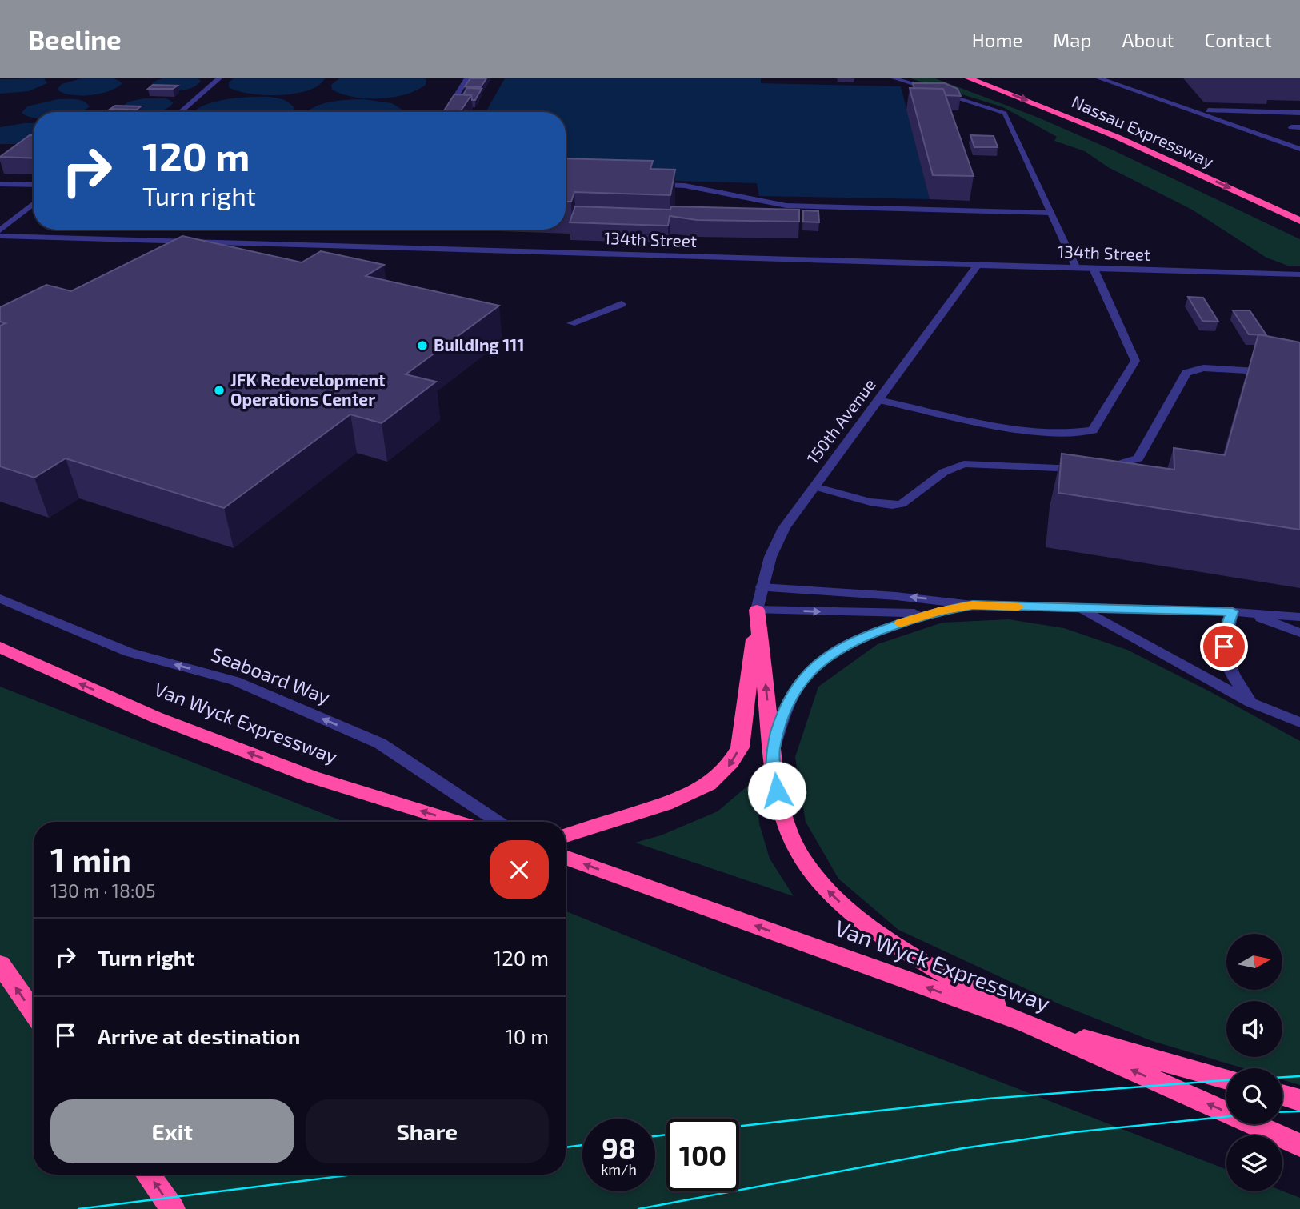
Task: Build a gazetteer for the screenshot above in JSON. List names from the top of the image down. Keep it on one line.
{"streets":{"highway":["Nassau Expressway","Van Wyck Expressway"],"street":["134th Street","150th Avenue","Seaboard Way"]},"crossings":[["134th Street","150th Avenue"]],"one_way":["Nassau Expressway","Seaboard Way","Van Wyck Expressway"],"places":["Building 111","JFK Redevelopment Operations Center"],"north":"right","page":{"header":"Beeline","nav":["Home","Map","About","Contact"],"turn":["120 m","Turn right"],"heading":["1 min","130 m · 18:05"],"list":[{"name":"Turn right","value":"120 m"},{"name":"Arrive at destination","value":"10 m"}],"buttons":["Exit","Share"],"speed":"98 km/h","limit":"100"}}
